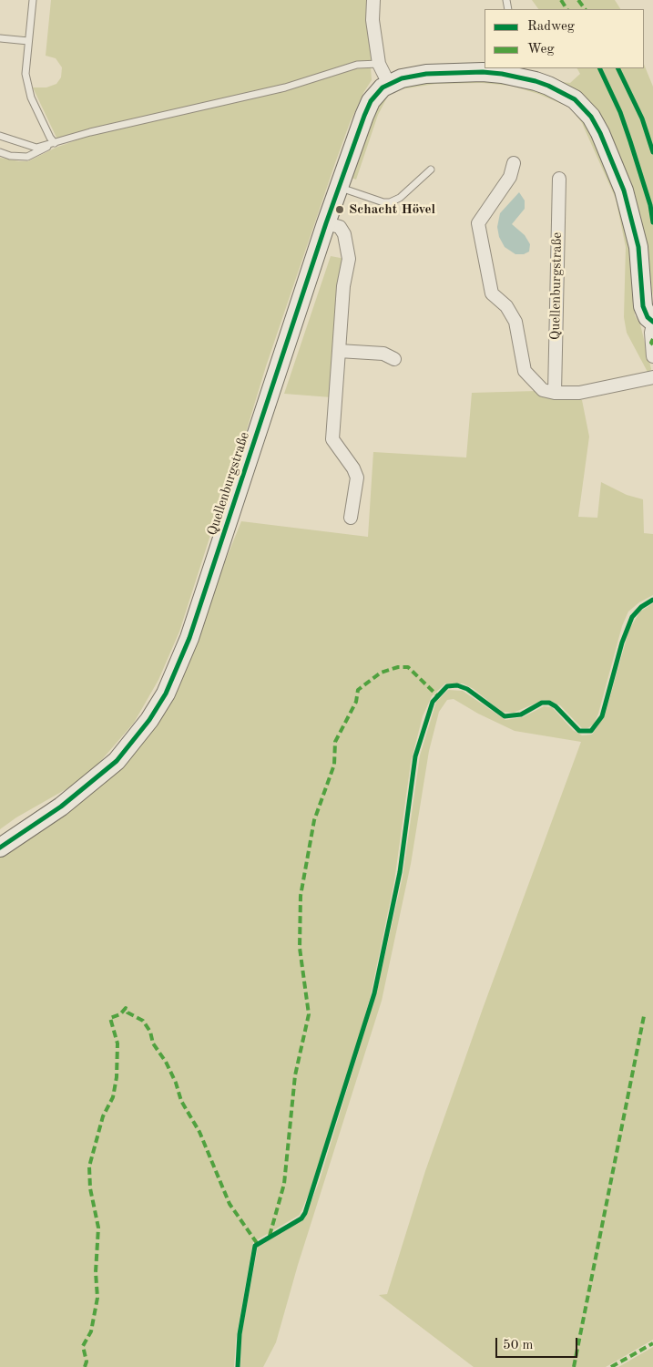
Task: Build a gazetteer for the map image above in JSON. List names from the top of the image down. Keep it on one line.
{"streets":{"street":["Quellenburgstraße"]},"places":["Schacht Hövel"],"legend":["Radweg","Weg"],"scale_bar":"50 m"}
